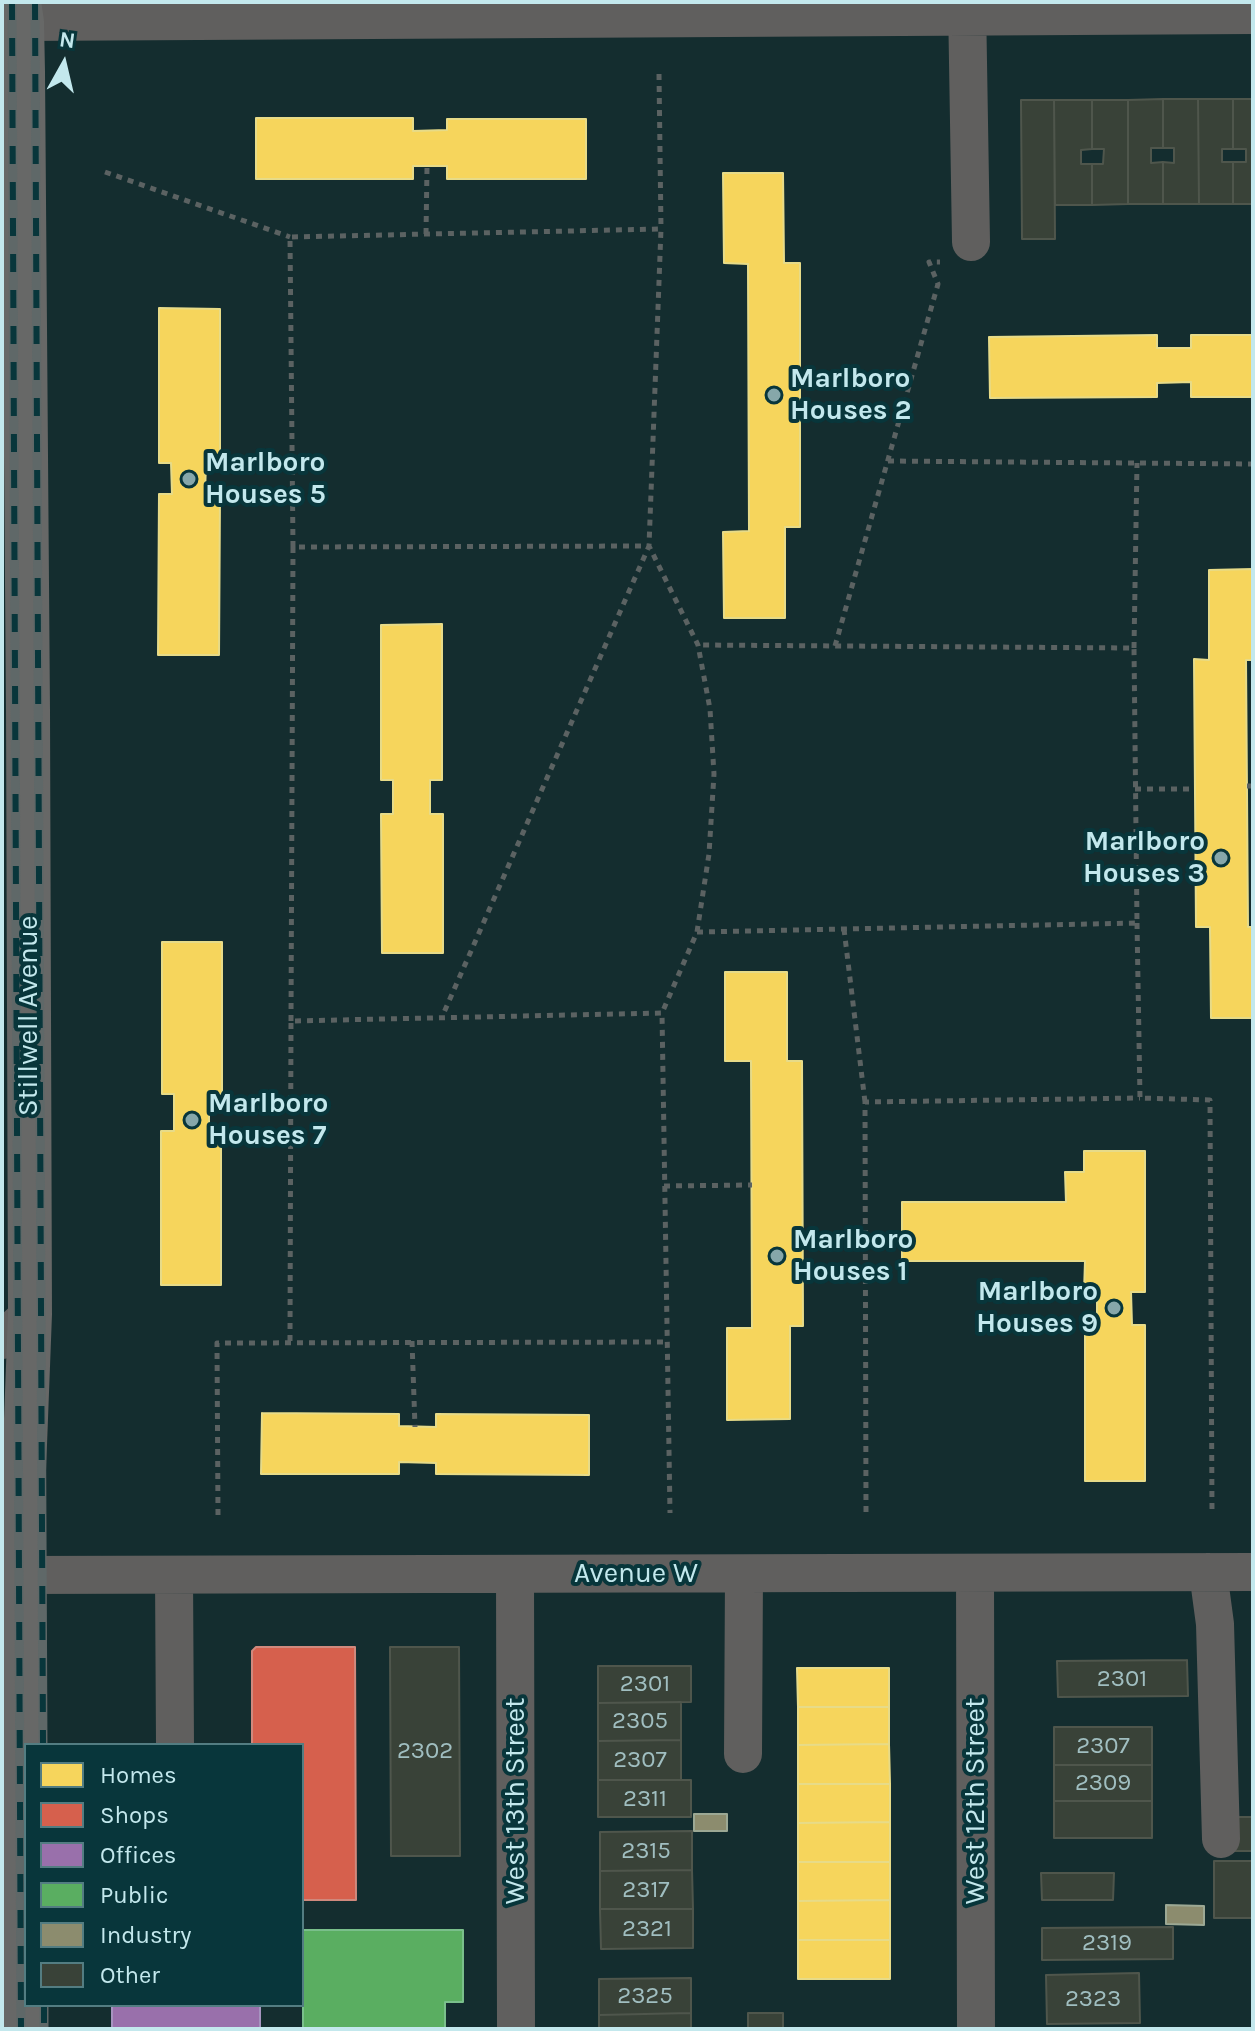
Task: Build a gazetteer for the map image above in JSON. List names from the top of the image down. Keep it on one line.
{"streets":{"main road":["Stillwell Avenue"],"street":["Avenue W","West 13th Street","West 12th Street"]},"crossings":[["Stillwell Avenue","Avenue W"],["Avenue W","West 13th Street"],["Avenue W","West 12th Street"]],"places":["Marlboro Houses 2","Marlboro Houses 5","Marlboro Houses 3","Marlboro Houses 7","Marlboro Houses 1","Marlboro Houses 9"],"house_numbers":["2301","2301","2305","2307","2302","2307","2309","2311","2315","2317","2321","2319","2325","2323"],"legend":["Homes","Shops","Offices","Public","Industry","Other"],"north":"top"}
